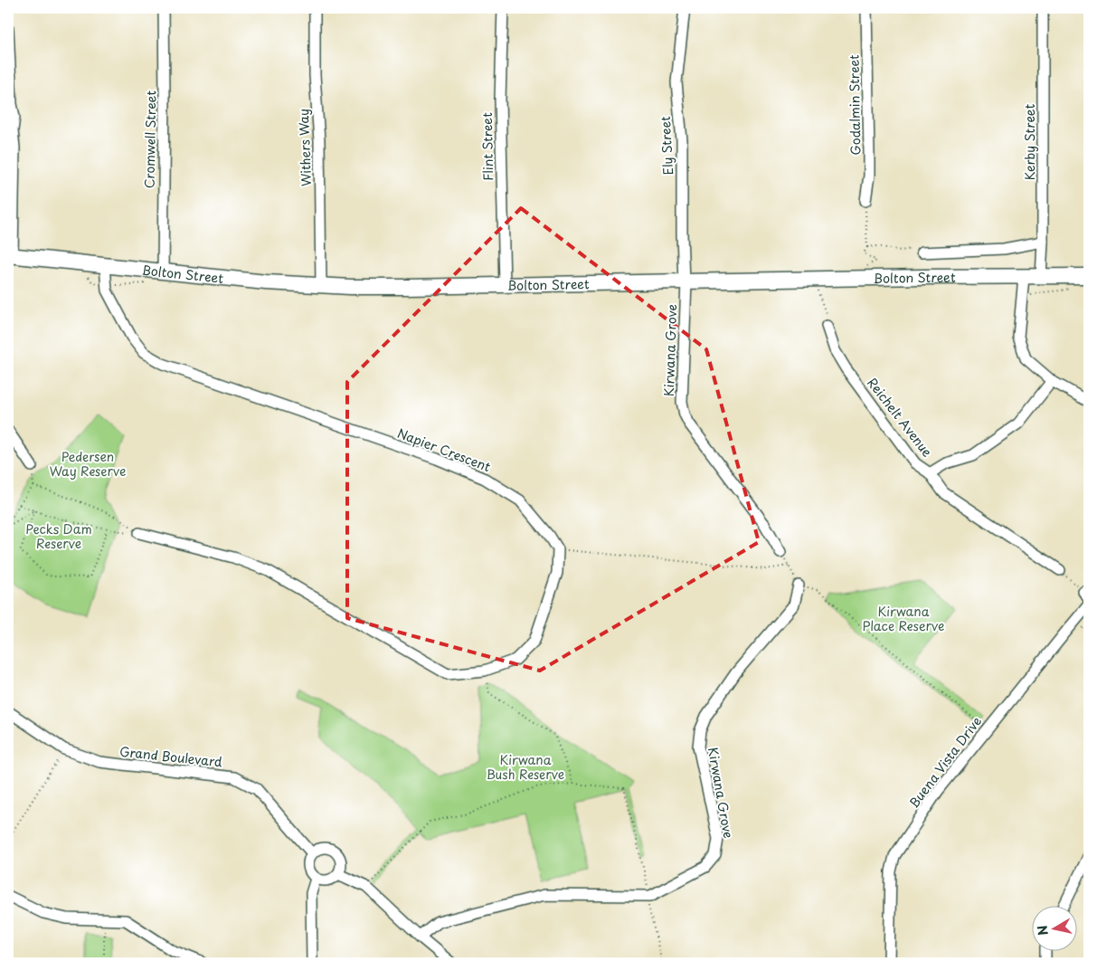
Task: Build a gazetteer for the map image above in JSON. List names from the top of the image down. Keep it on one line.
{"streets":{"main road":["Bolton Street"],"street":["Godalmin Street","Cromwell Street","Kerby Street","Ely Street","Flint Street","Withers Way","Kirwana Grove","Reichelt Avenue","Napier Crescent","Grand Boulevard","Buena Vista Drive"]},"crossings":[["Cromwell Street","Bolton Street"],["Kerby Street","Bolton Street"],["Ely Street","Bolton Street"],["Ely Street","Kirwana Grove"],["Flint Street","Bolton Street"],["Withers Way","Bolton Street"],["Bolton Street","Kirwana Grove"],["Bolton Street","Napier Crescent"]],"parks":["Pedersen Way Reserve","Pecks Dam Reserve","Kirwana Place Reserve","Kirwana Bush Reserve"],"north":"left"}
